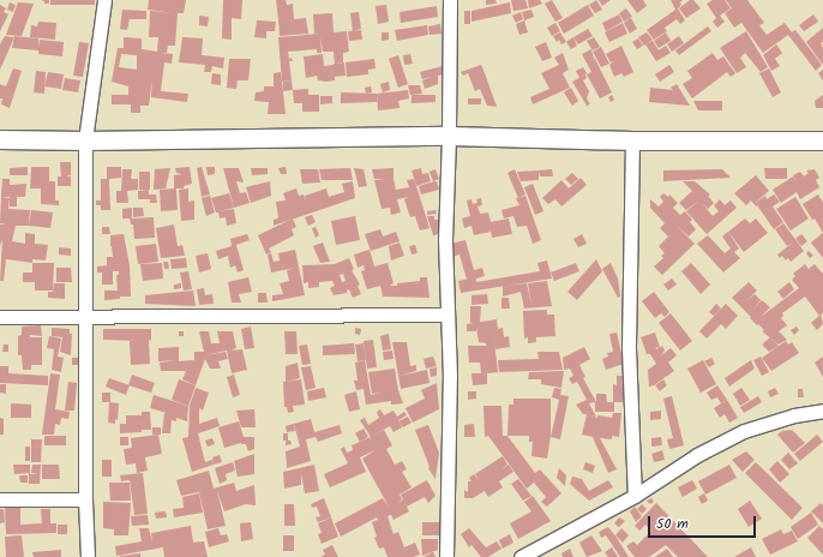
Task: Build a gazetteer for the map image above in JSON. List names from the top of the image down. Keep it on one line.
{"scale_bar":"50 m"}
